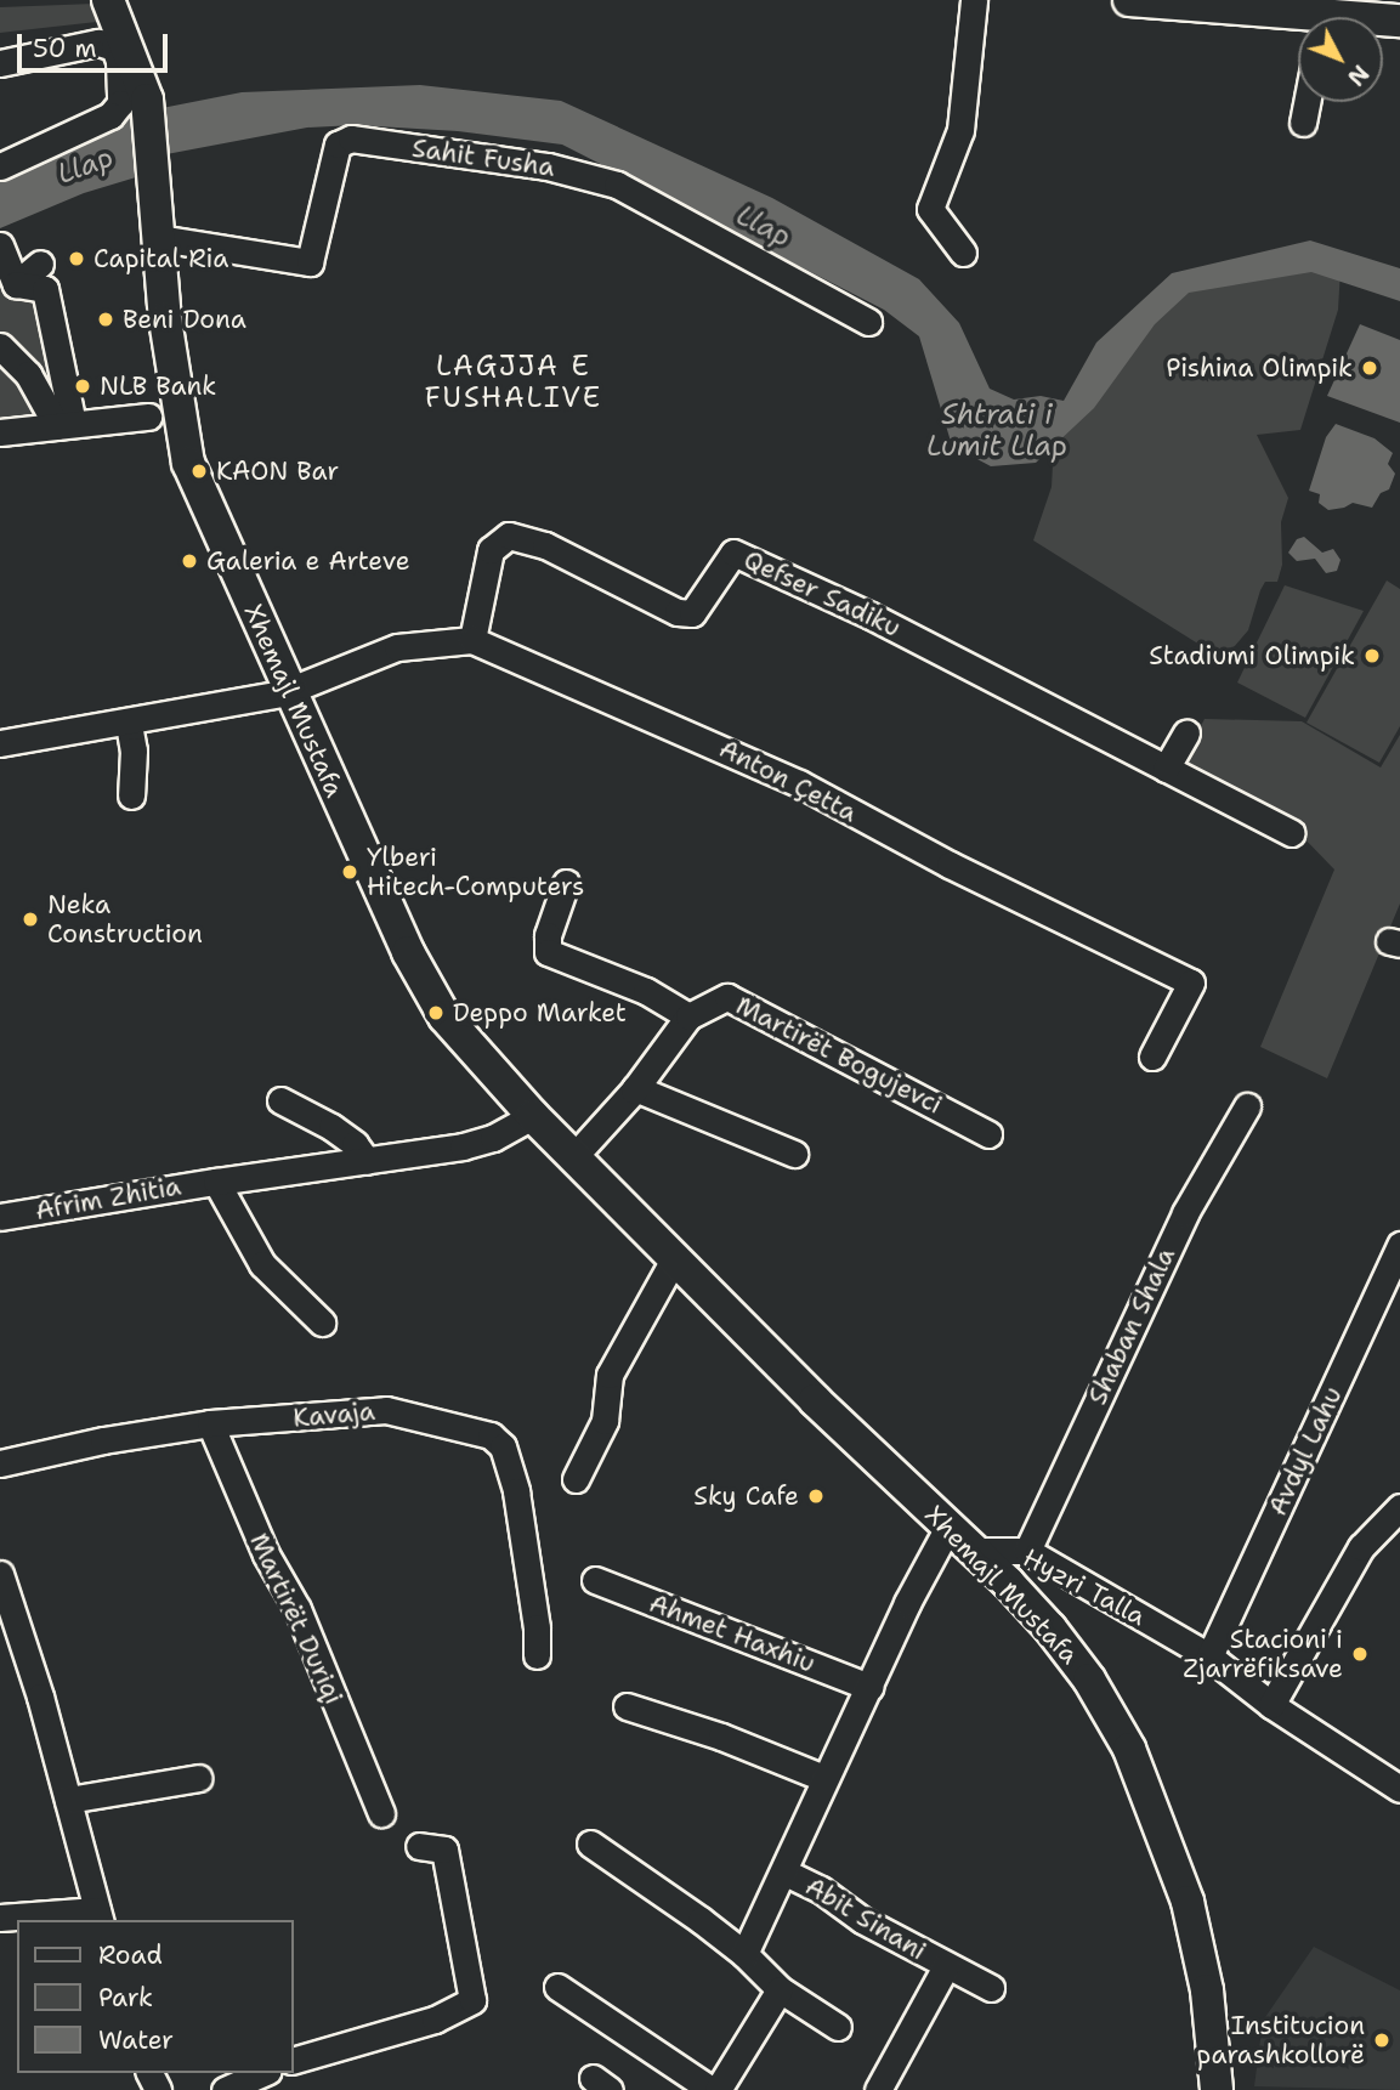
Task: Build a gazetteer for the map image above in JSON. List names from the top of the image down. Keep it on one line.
{"streets":{"main road":["Xhemajl Mustafa"],"street":["Sahit Fusha","Qefser Sadiku","Anton Çetta","Martirët Bogujevci","Afrim Zhitia","Shaban Shala","Kavaja","Avdyl Lahu","Hyzri Talla","Martirët Duriqi","Ahmet Haxhiu","Abit Sinani"]},"crossings":[["Sahit Fusha","Xhemajl Mustafa"],["Qefser Sadiku","Anton Çetta"],["Xhemajl Mustafa","Anton Çetta"],["Xhemajl Mustafa","Martirët Bogujevci"],["Xhemajl Mustafa","Afrim Zhitia"],["Xhemajl Mustafa","Hyzri Talla"],["Shaban Shala","Hyzri Talla"],["Kavaja","Martirët Duriqi"],["Avdyl Lahu","Hyzri Talla"]],"districts":["LAGJJA E FUSHALIVE"],"water":["Llap","Shtrati i Lumit Llap"],"places":["Capital Ria","Beni Dona","Pishina Olimpik","NLB Bank","KAON Bar","Galeria e Arteve","Stadiumi Olimpik","Ylberi Hitech-Computers","Neka Construction","Deppo Market","Sky Cafe","Stacioni i Zjarrëfiksave","Institucion parashkollorë"],"legend":["Road","Park","Water"],"scale_bar":"50 m","north":"bottom right"}
